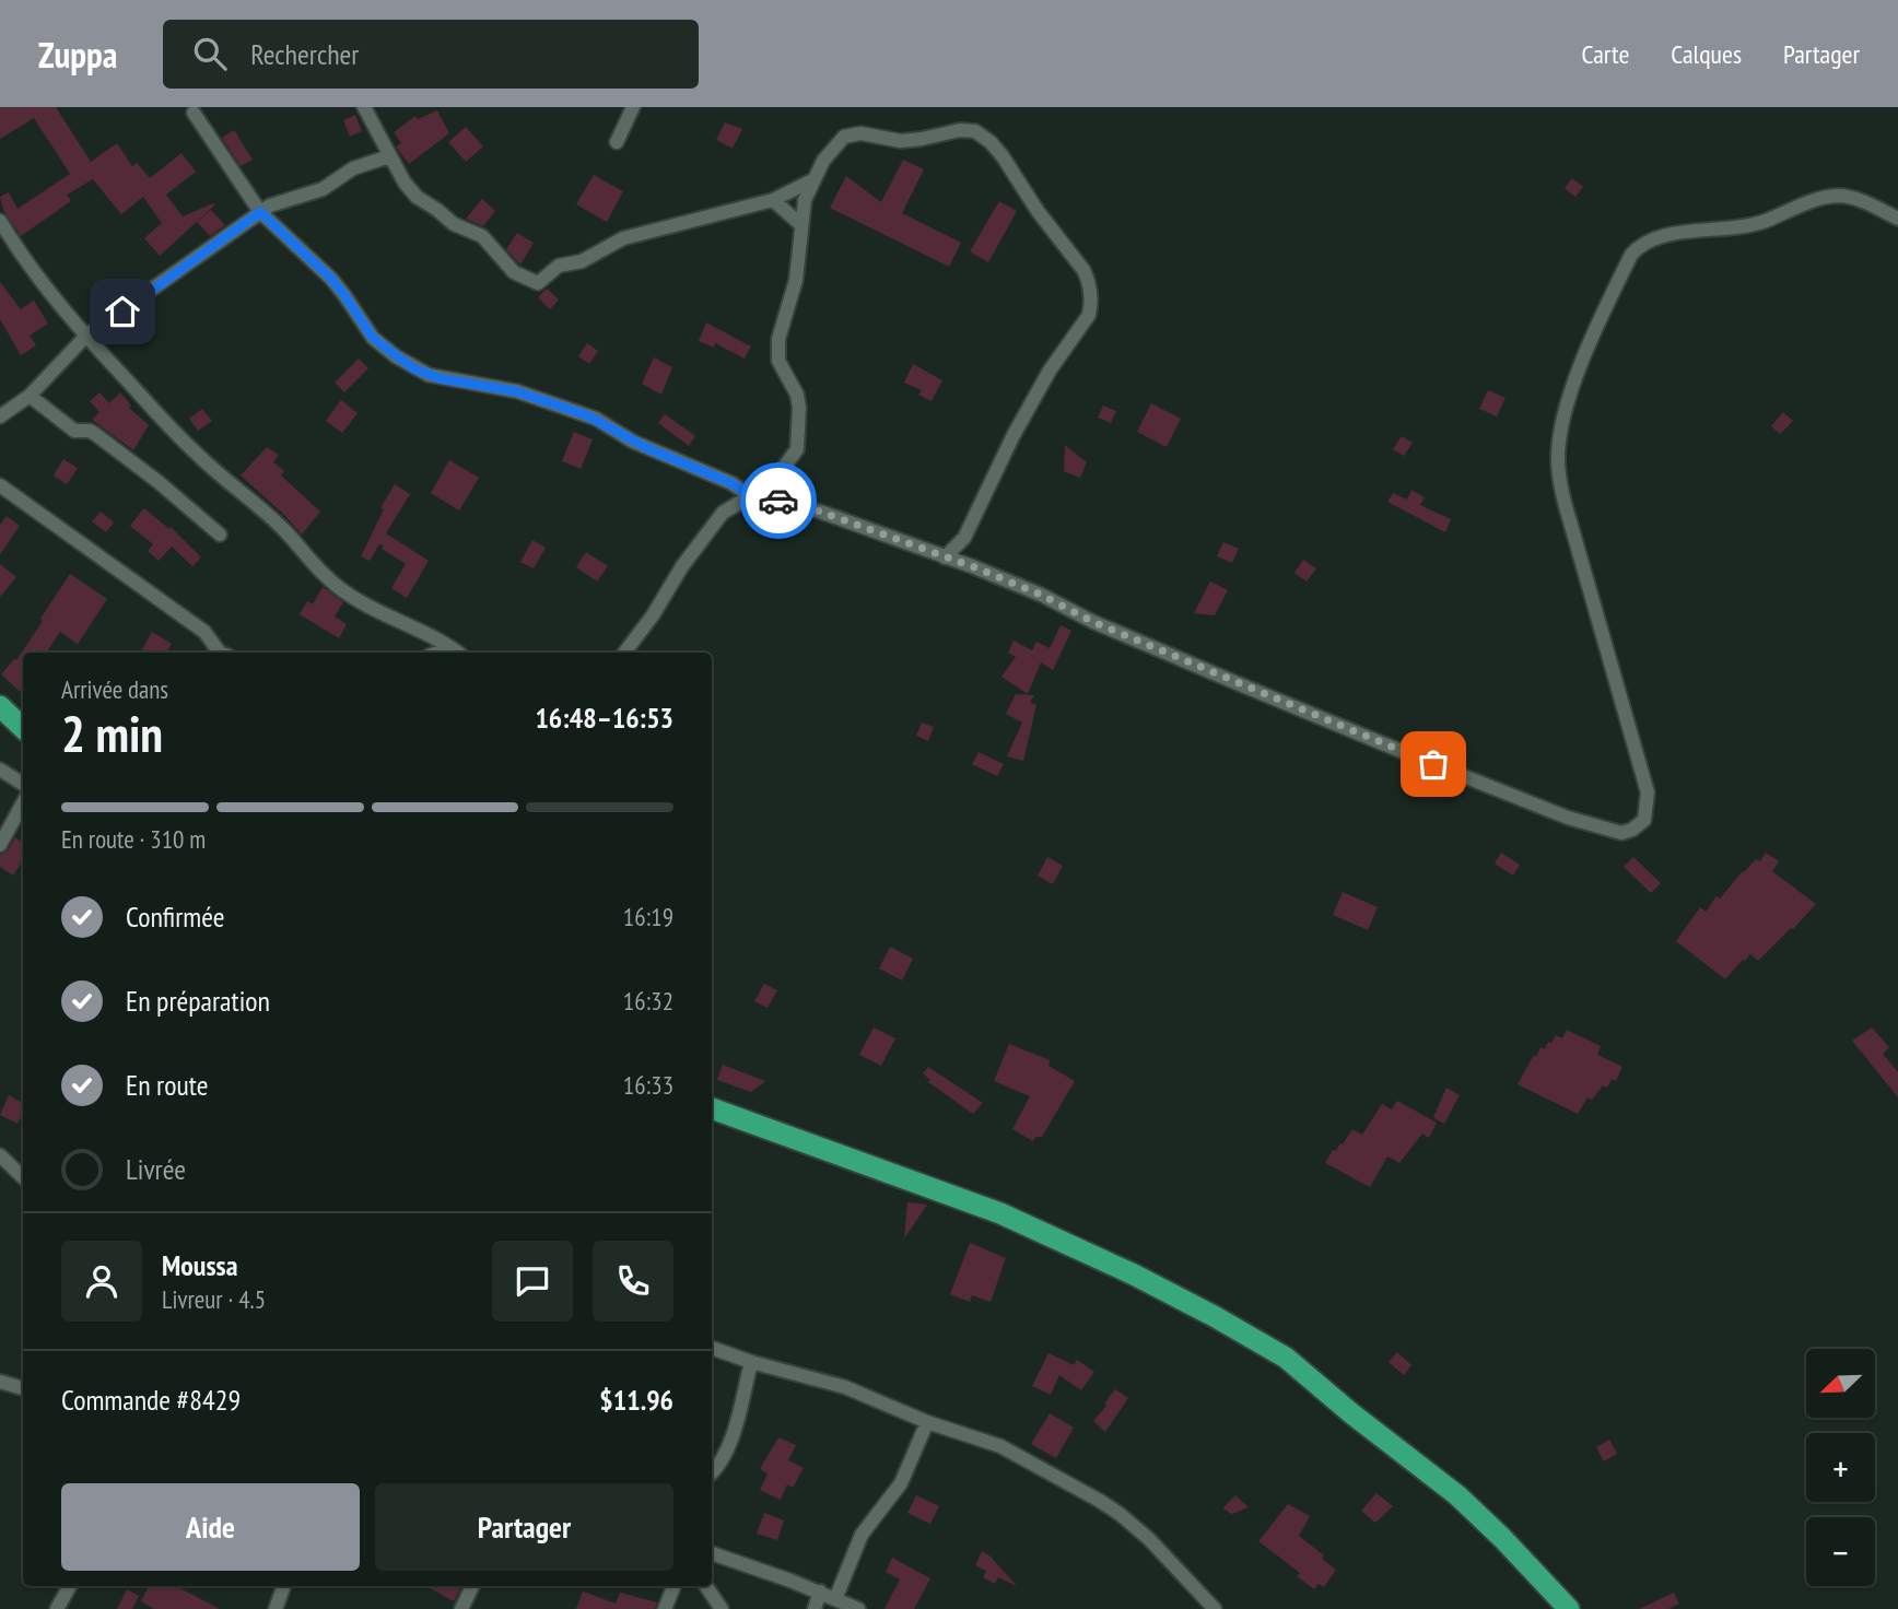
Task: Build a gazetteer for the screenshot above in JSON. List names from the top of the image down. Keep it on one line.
{"north":"bottom left","page":{"header":"Zuppa","search":"Rechercher","nav":["Carte","Calques","Partager"],"heading":["2 min","Arrivée dans","16:48–16:53"],"panel":["Moussa","Livreur · 4.5","Commande #8429","$11.96"],"bar":"En route · 310 m","list":[["Confirmée","16:19"],["En préparation","16:32"],["En route","16:33"],"Livrée"],"map_buttons":["+","−"],"buttons":["Aide","Partager"]}}
